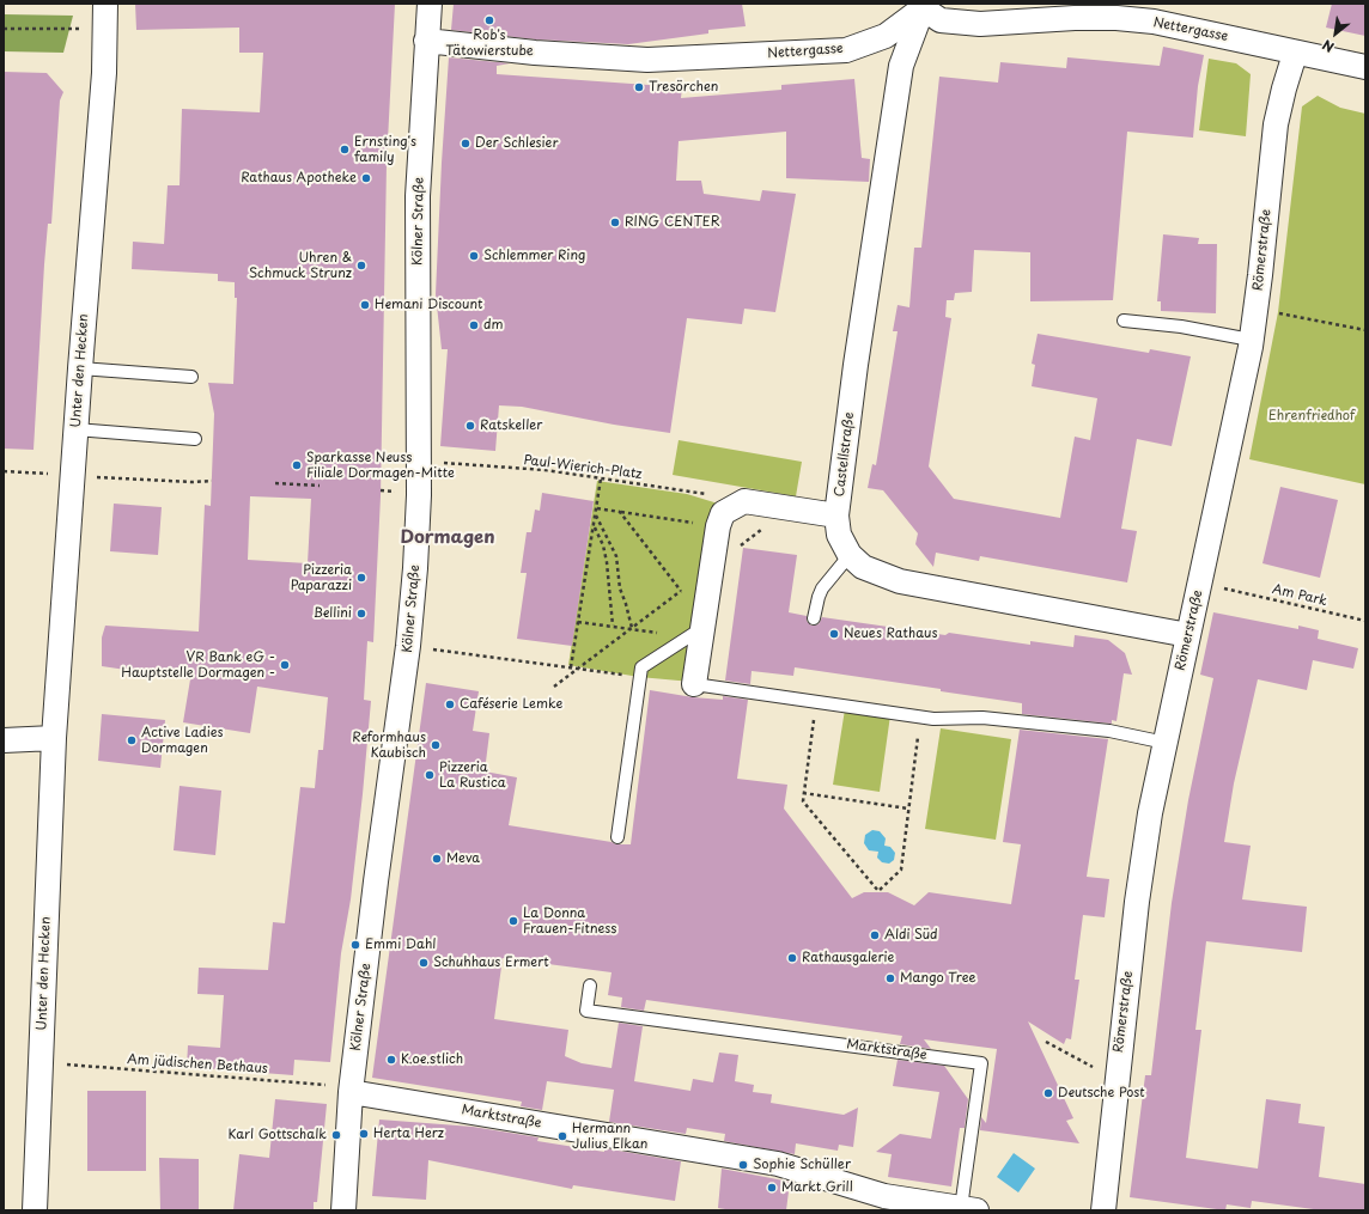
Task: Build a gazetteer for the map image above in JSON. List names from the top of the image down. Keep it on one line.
{"streets":{"street":["Nettergasse","Kölner Straße","Römerstraße","Unter den Hecken","Castellstraße","Marktstraße"],"path":["Paul-Wierich-Platz","Am Park","Am jüdischen Bethaus"]},"crossings":[["Nettergasse","Kölner Straße"],["Nettergasse","Römerstraße"],["Nettergasse","Castellstraße"],["Kölner Straße","Paul-Wierich-Platz"],["Kölner Straße","Marktstraße"],["Kölner Straße","Am jüdischen Bethaus"],["Römerstraße","Castellstraße"],["Unter den Hecken","Am jüdischen Bethaus"],["Marktstraße","Am jüdischen Bethaus"]],"districts":["Dormagen"],"parks":["Ehrenfriedhof"],"places":["Rob's Tätowierstube","Tresörchen","Der Schlesier","Ernsting's family","Rathaus Apotheke","RING CENTER","Schlemmer Ring","Uhren & Schmuck Strunz","Hemani Discount","dm","Ratskeller","Sparkasse Neuss Filiale Dormagen-Mitte","Pizzeria Paparazzi","Bellini","Neues Rathaus","VR Bank eG - Hauptstelle Dormagen -","Caféserie Lemke","Active Ladies Dormagen","Reformhaus Kaubisch","Pizzeria La Rustica","Meva","La Donna Frauen-Fitness","Aldi Süd","Emmi Dahl","Rathausgalerie","Schuhhaus Ermert","Mango Tree","K.oe.stlich","Deutsche Post","Herta Herz","Karl Gottschalk","Hermann Julius Elkan","Sophie Schüller","Markt Grill"],"north":"bottom left"}
